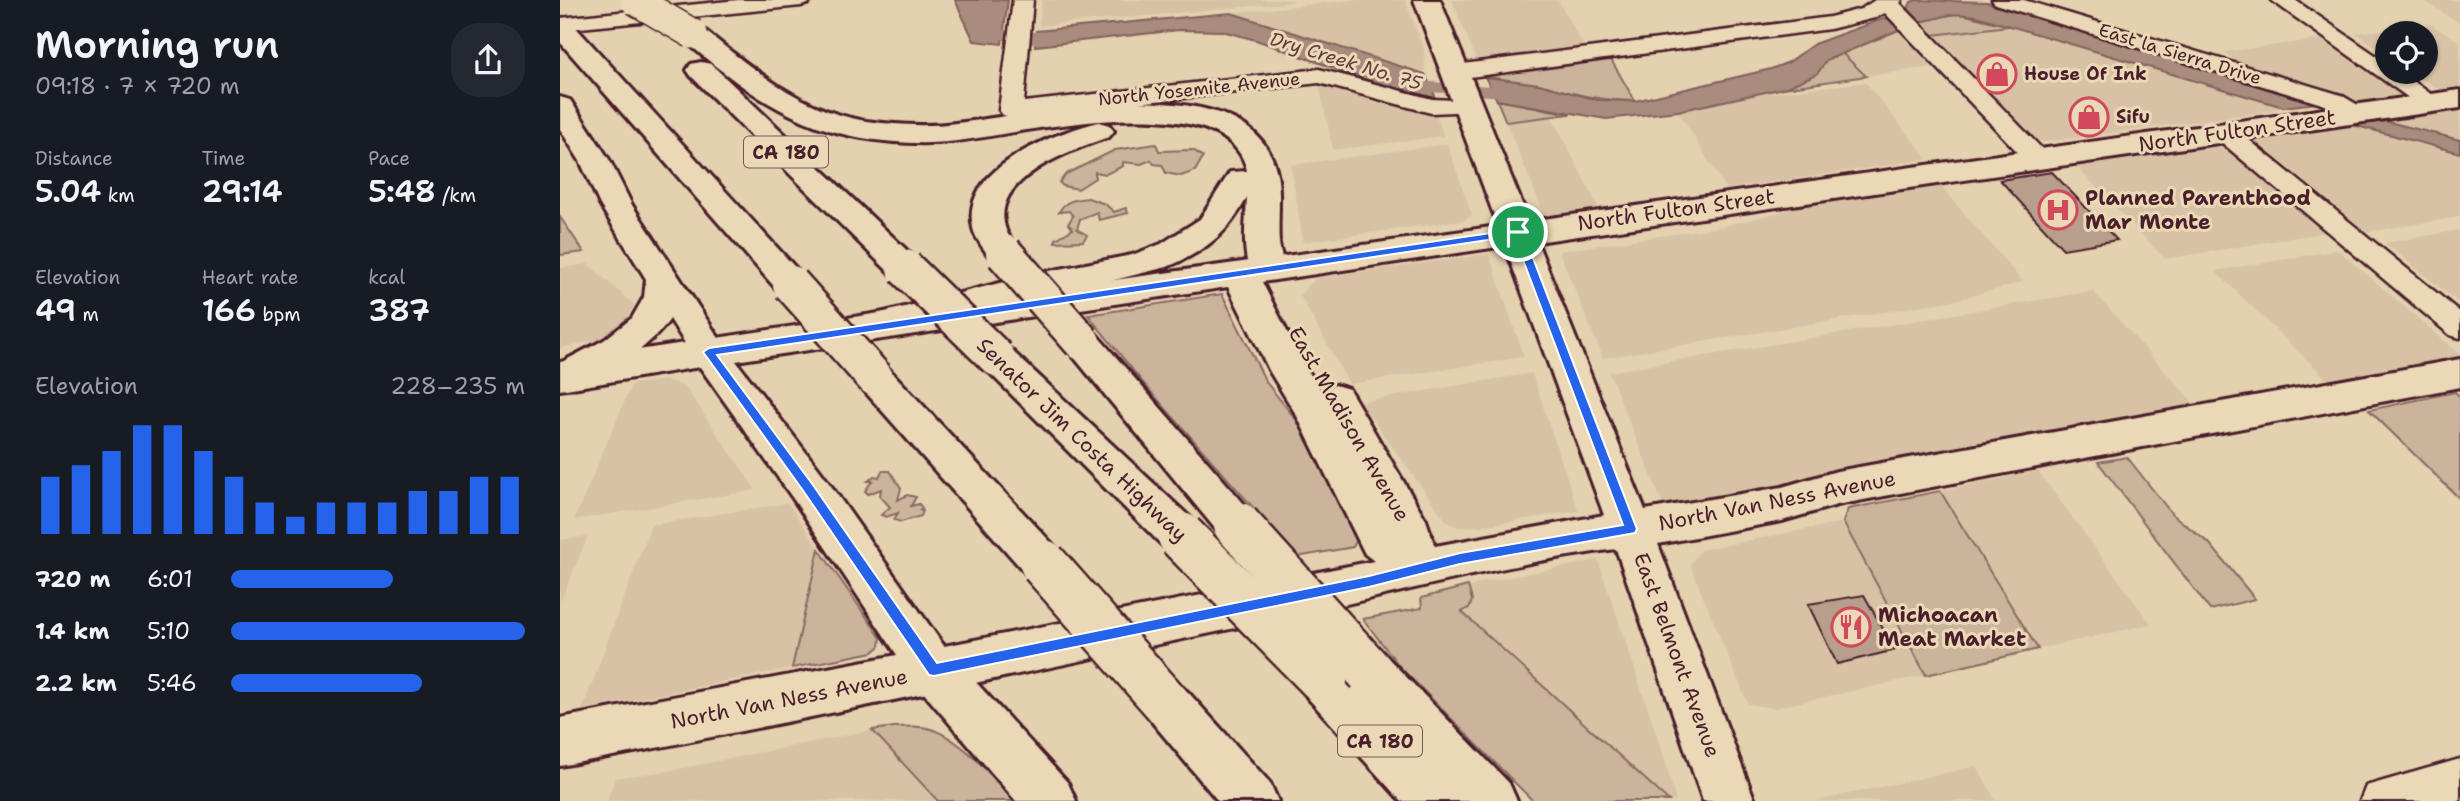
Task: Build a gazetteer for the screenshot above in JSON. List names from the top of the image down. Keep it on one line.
{"streets":{"main road":["North Fulton Street","CA 180","East Madison Avenue","Senator Jim Costa Highway","North Van Ness Avenue","East Belmont Avenue"],"street":["East la Sierra Drive","North Yosemite Avenue"]},"crossings":[["East la Sierra Drive","North Fulton Street"],["North Yosemite Avenue","East Belmont Avenue"],["North Fulton Street","East Madison Avenue"],["North Fulton Street","East Belmont Avenue"],["East Madison Avenue","North Van Ness Avenue"],["North Van Ness Avenue","East Belmont Avenue"]],"water":["Dry Creek No. 75"],"places":{"shop":["House Of Ink","Sifu"],"hospital":["Planned Parenthood Mar Monte"],"restaurant":["Michoacan Meat Market"]},"page":{"heading":["Morning run","09:18 · 7 × 720 m"],"stats":[["Distance","5.04 km"],["Time","29:14"],["Pace","5:48 /km"],["Elevation","49 m"],["Heart rate","166 bpm"],["kcal","387"]],"chart":["Elevation","228–235 m"],"list":[{"name":"720 m","note":"6:01"},{"name":"1.4 km","note":"5:10"},{"name":"2.2 km","note":"5:46"}]}}
